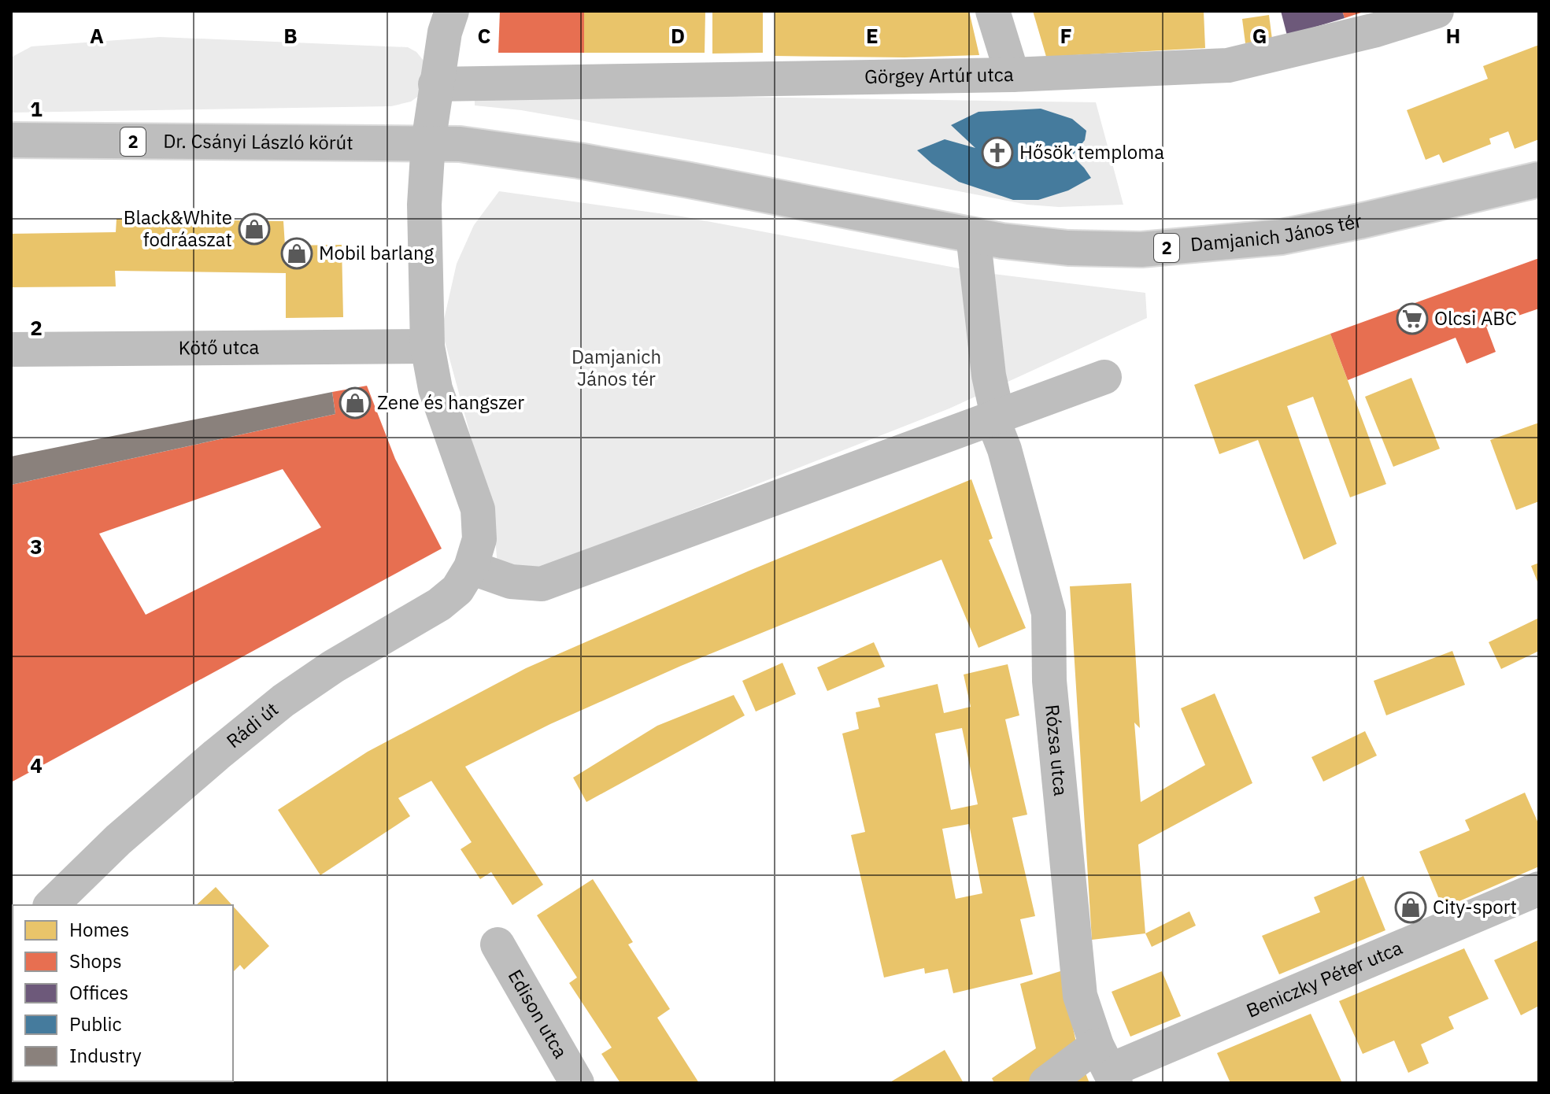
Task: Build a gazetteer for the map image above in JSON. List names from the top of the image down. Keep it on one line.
{"streets":{"street":["Görgey Artúr utca","2","Dr. Csányi László körút","Damjanich János tér","Kötő utca","Rádi út","Rózsa utca","Beniczky Péter utca","Edison utca"]},"crossings":[["Dr. Csányi László körút","Damjanich János tér"],["Rózsa utca","Beniczky Péter utca"]],"parks":["Damjanich János tér"],"places":{"church":["Hősök temploma"],"shop":["Black&White fodráaszat","Mobil barlang","Zene és hangszer","City-sport"],"supermarket":["Olcsi ABC"]},"legend":["Homes","Shops","Offices","Public","Industry"],"grid":{"columns":["A","B","C","D","E","F","G","H"],"rows":["1","2","3","4"]}}
